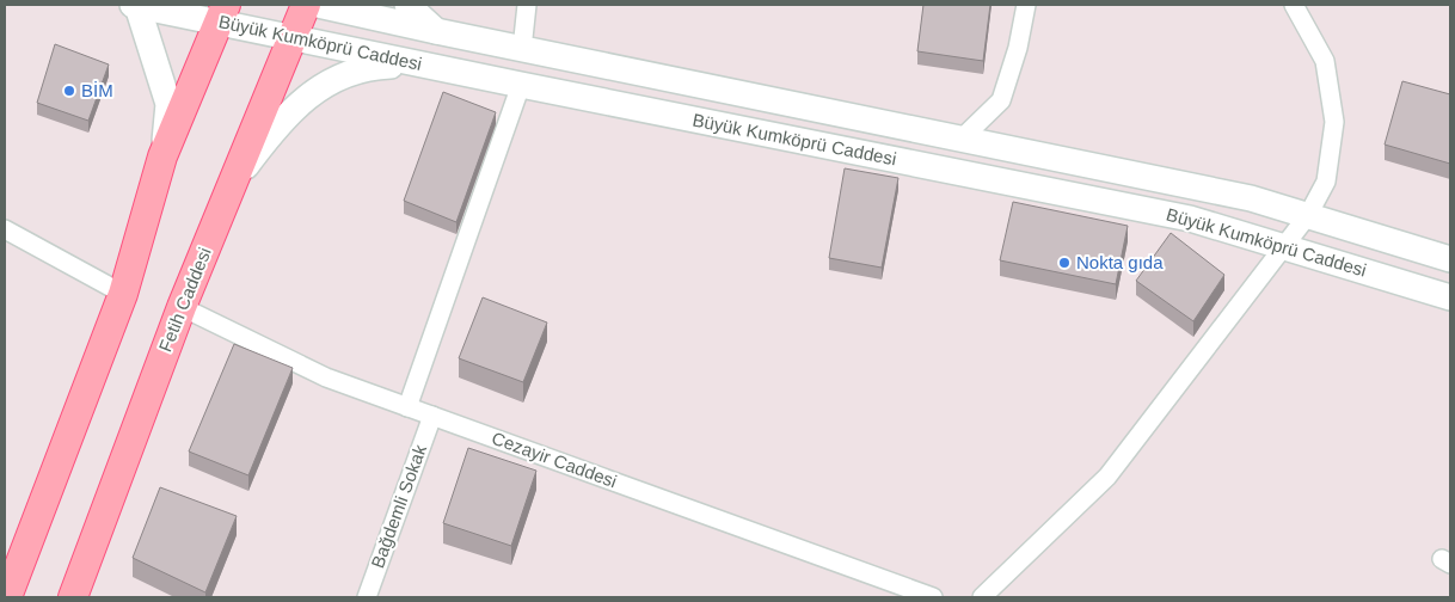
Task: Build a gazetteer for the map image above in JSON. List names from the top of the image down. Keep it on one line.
{"streets":{"main road":["Büyük Kumköprü Caddesi","Fetih Caddesi"],"street":["Cezayir Caddesi","Bağdemli Sokak"]},"crossings":[["Büyük Kumköprü Caddesi","Fetih Caddesi"],["Fetih Caddesi","Cezayir Caddesi"],["Cezayir Caddesi","Bağdemli Sokak"]],"places":["BİM","Nokta gıda"]}
